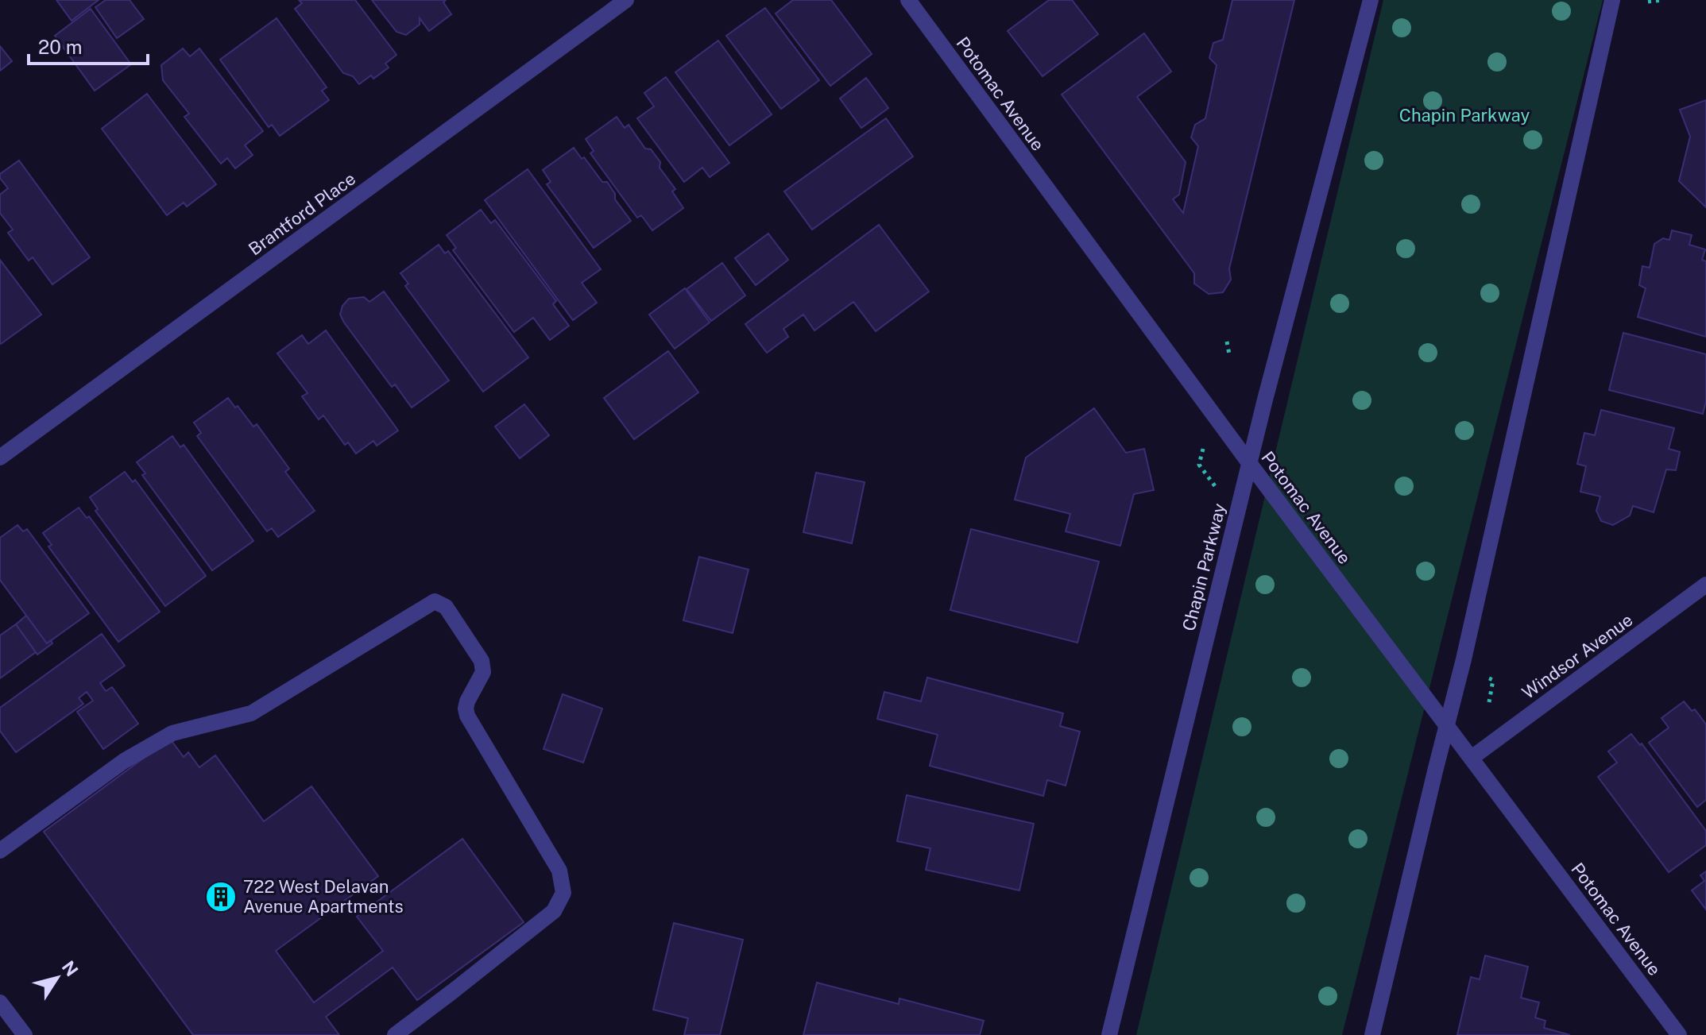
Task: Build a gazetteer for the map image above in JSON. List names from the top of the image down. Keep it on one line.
{"streets":{"street":["Potomac Avenue","Brantford Place","Chapin Parkway","Windsor Avenue"]},"crossings":[["Potomac Avenue","Chapin Parkway"],["Potomac Avenue","Windsor Avenue"]],"parks":["Chapin Parkway"],"places":{"building":["722 West Delavan Avenue Apartments"]},"scale_bar":"20 m","north":"top right"}
